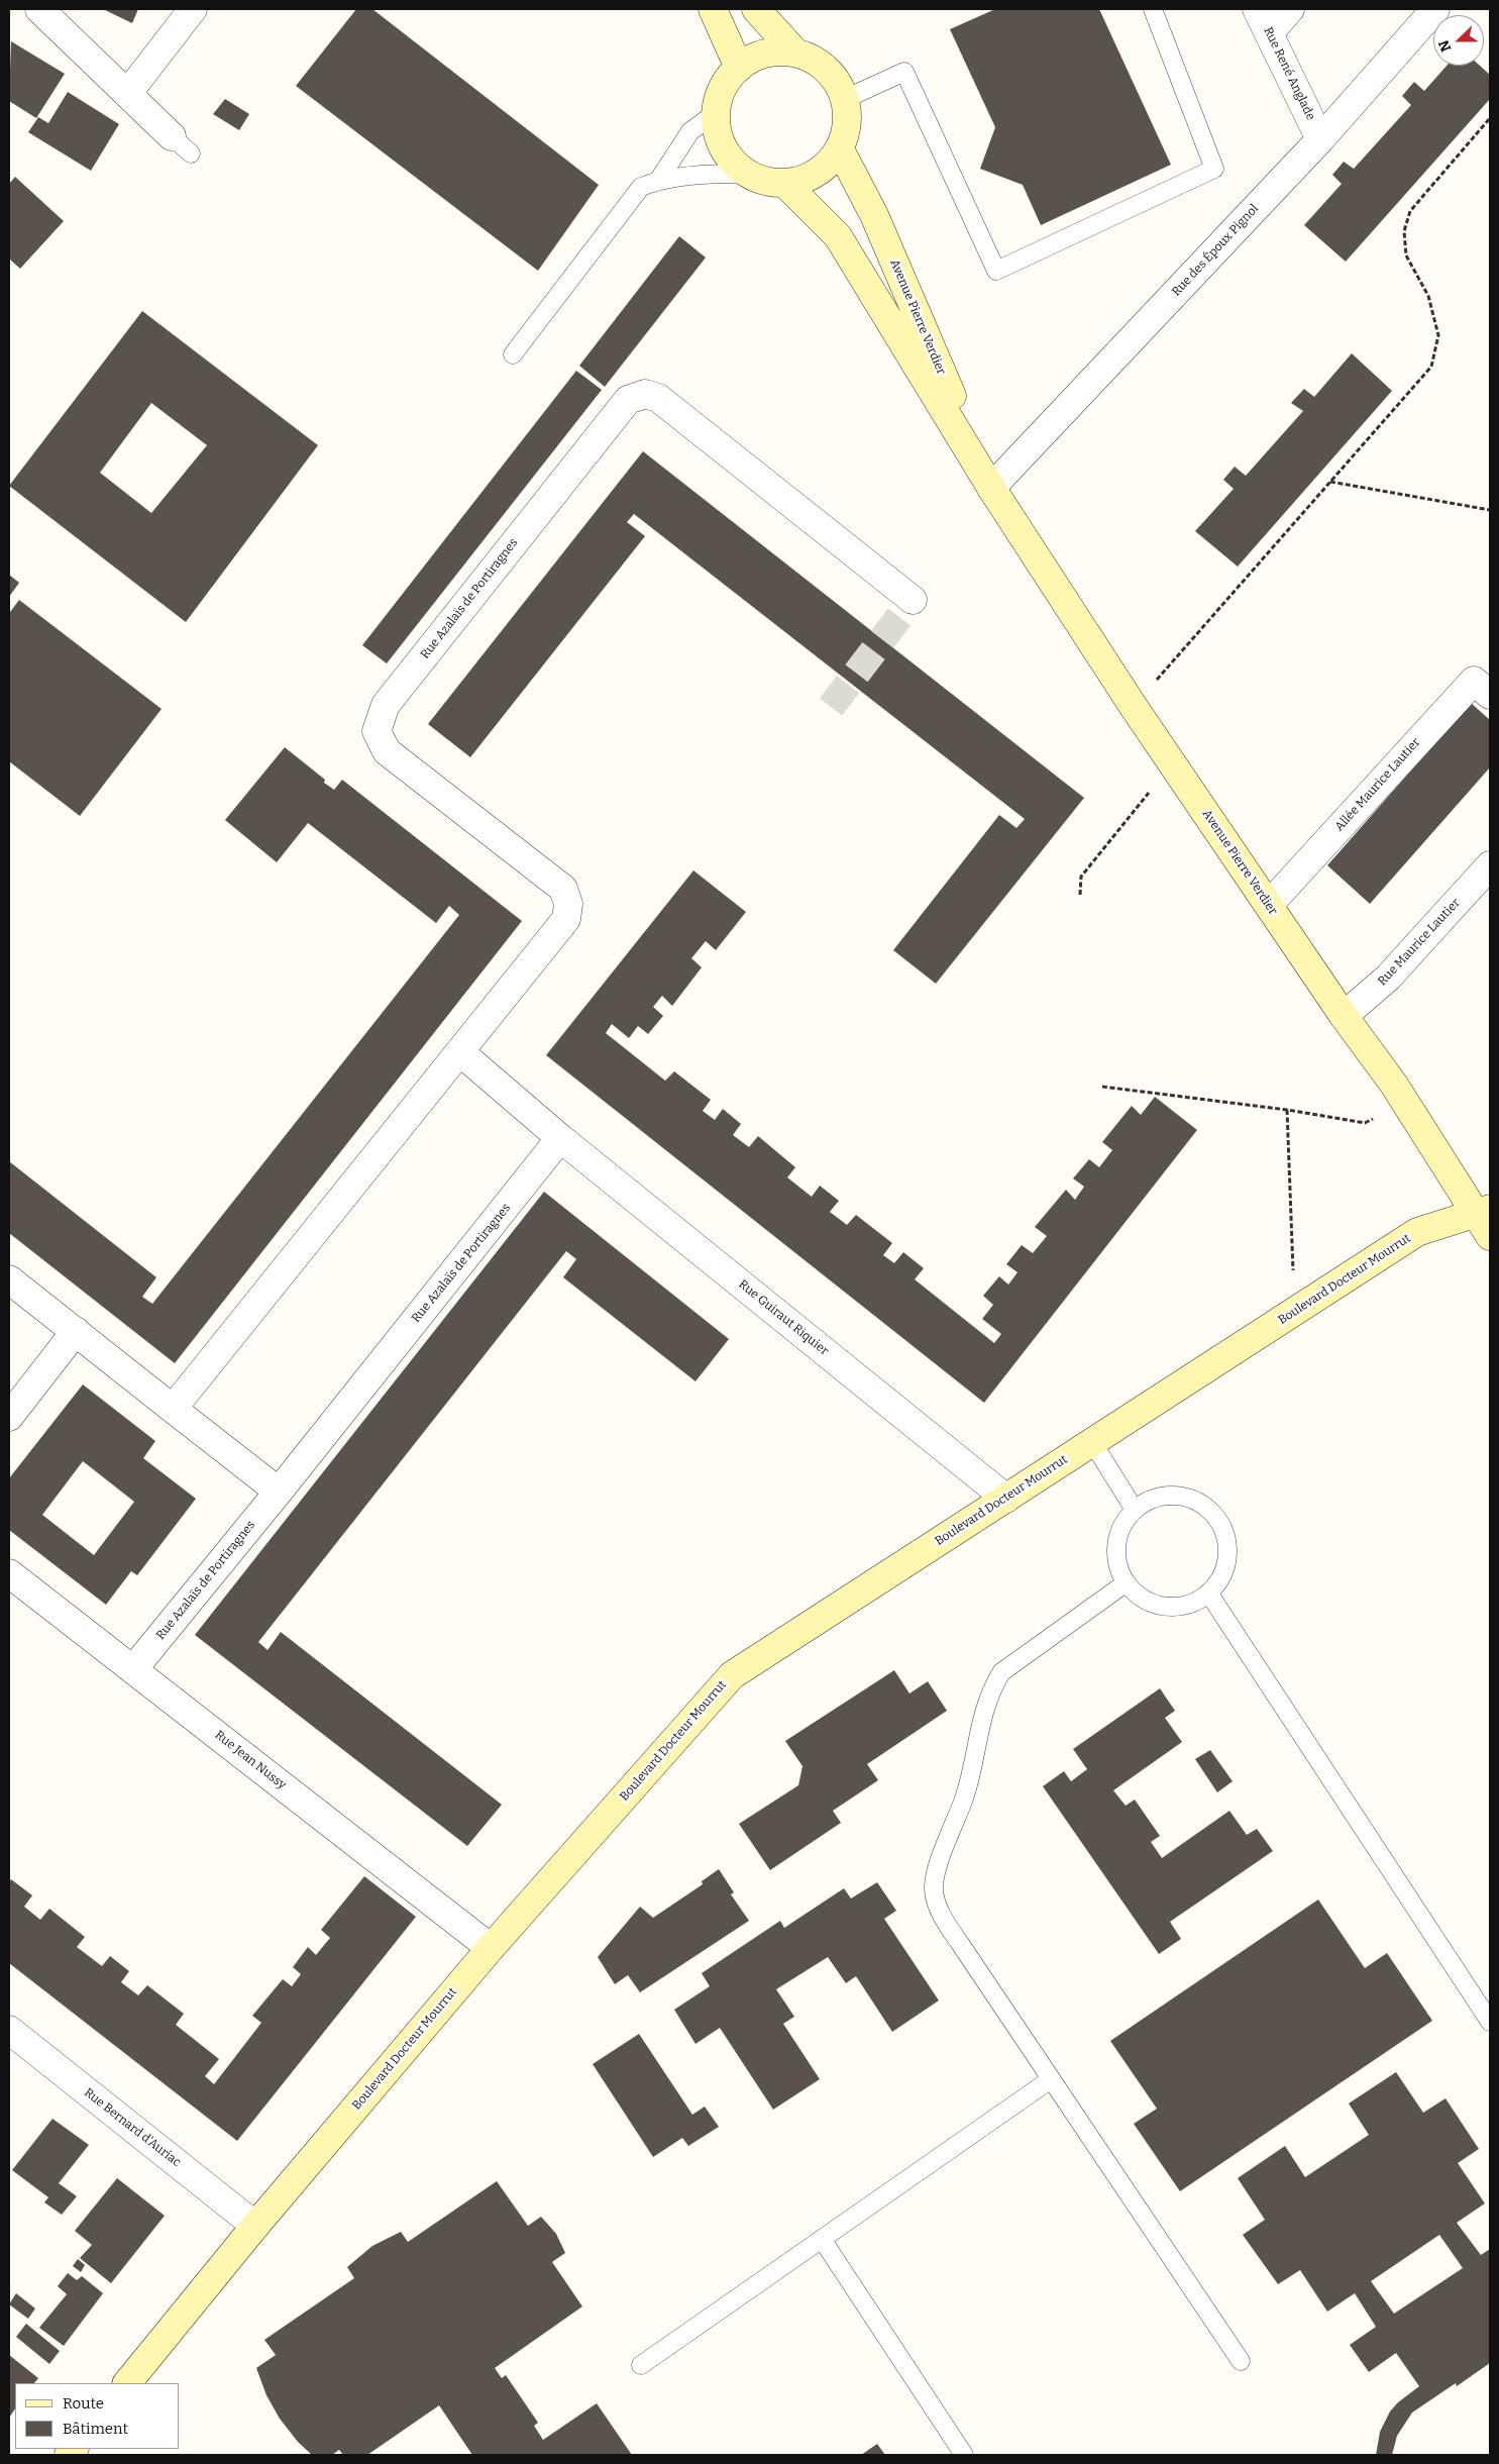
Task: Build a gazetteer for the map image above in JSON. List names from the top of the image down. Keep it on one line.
{"streets":{"main road":["Avenue Pierre Verdier","Boulevard Docteur Mourrut"],"street":["Rue René Anglade","Rue des Époux Pignol","Rue Azalaïs de Portiragnes","Allée Maurice Lautier","Rue Maurice Lautier","Rue Guiraut Riquier","Rue Jean Nussy","Rue Bernard d'Auriac"]},"crossings":[["Rue René Anglade","Rue des Époux Pignol"],["Rue des Époux Pignol","Avenue Pierre Verdier"],["Avenue Pierre Verdier","Allée Maurice Lautier"],["Avenue Pierre Verdier","Rue Maurice Lautier"],["Avenue Pierre Verdier","Boulevard Docteur Mourrut"],["Rue Azalaïs de Portiragnes","Rue Guiraut Riquier"],["Rue Azalaïs de Portiragnes","Rue Jean Nussy"],["Boulevard Docteur Mourrut","Rue Guiraut Riquier"],["Boulevard Docteur Mourrut","Rue Jean Nussy"],["Boulevard Docteur Mourrut","Rue Bernard d'Auriac"]],"legend":["Route","Bâtiment"],"north":"left"}
